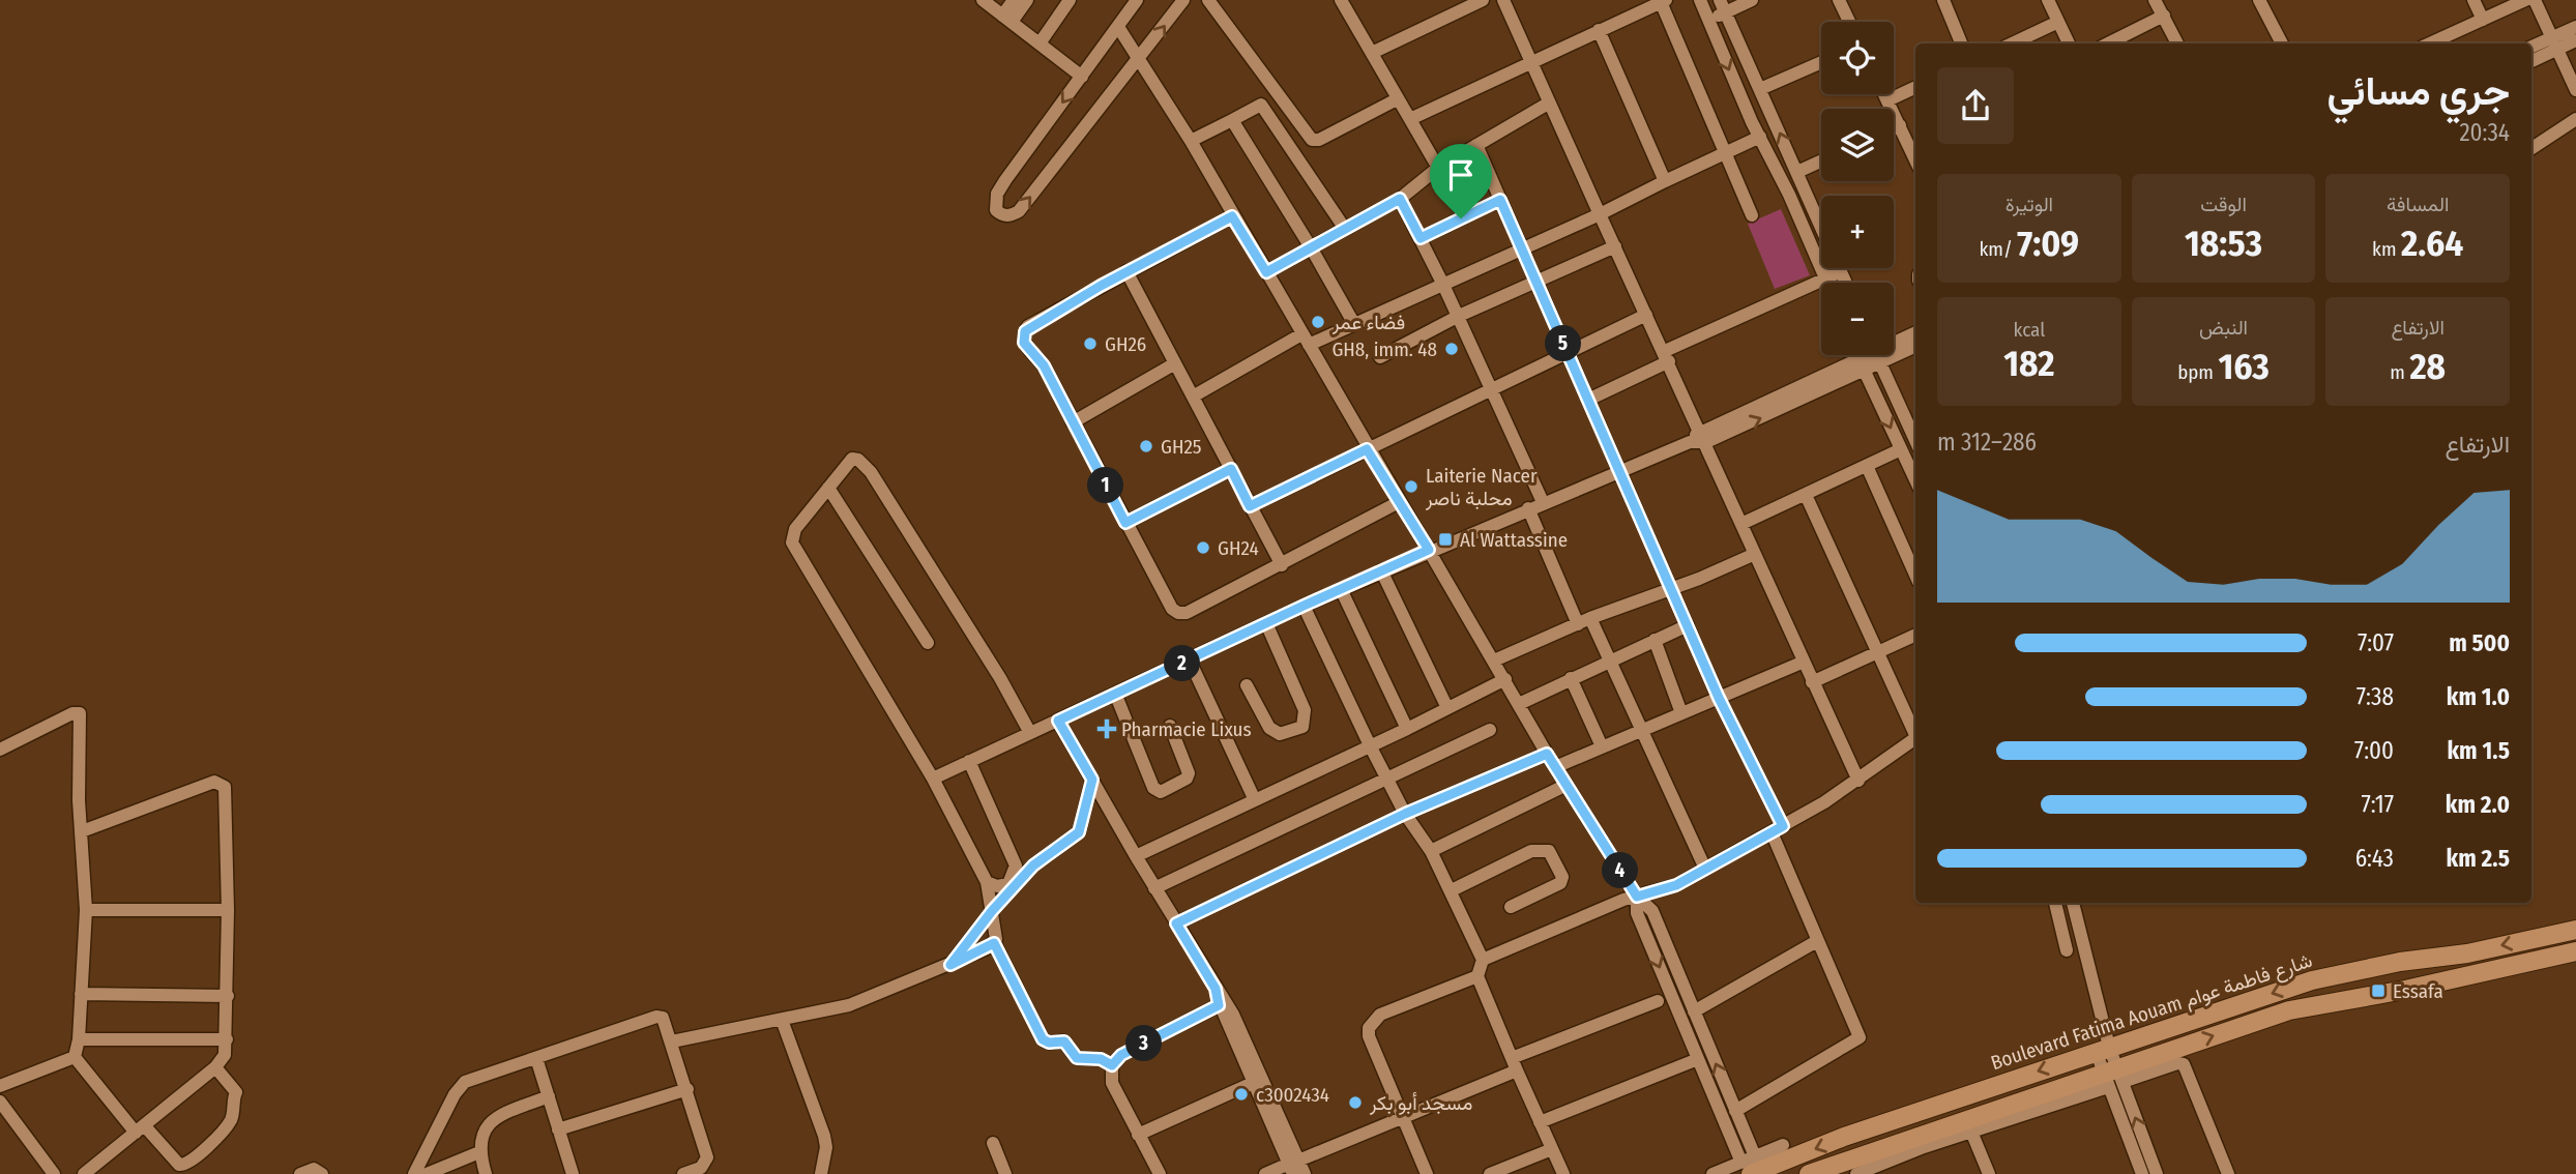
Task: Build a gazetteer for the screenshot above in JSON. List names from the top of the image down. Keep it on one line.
{"streets":{"main road":["Boulevard Fatima Aouam شارع فاطمة عوام"]},"places":{"other":["فضاء عمر","GH26","GH8, imm. 48","GH25","Laiterie Nacer محلبة ناصر","GH24","c3002434","مسجد أبو بكر"],"transit":["Al Wattassine","Essafa"],"health":["Pharmacie Lixus"]},"page":{"map_buttons":["+","−"],"heading":["جري مسائي","20:34"],"stats":[["المسافة","2.64 km"],["الوقت","18:53"],["الوتيرة","7:09 /km"],["الارتفاع","28 m"],["النبض","163 bpm"],["kcal","182"]],"pins":["5","1","2","4","3"],"chart":["الارتفاع","286–312 m"],"list":[{"name":"500 m","note":"7:07"},{"name":"1.0 km","note":"7:38"},{"name":"1.5 km","note":"7:00"},{"name":"2.0 km","note":"7:17"},{"name":"2.5 km","note":"6:43"}]}}
